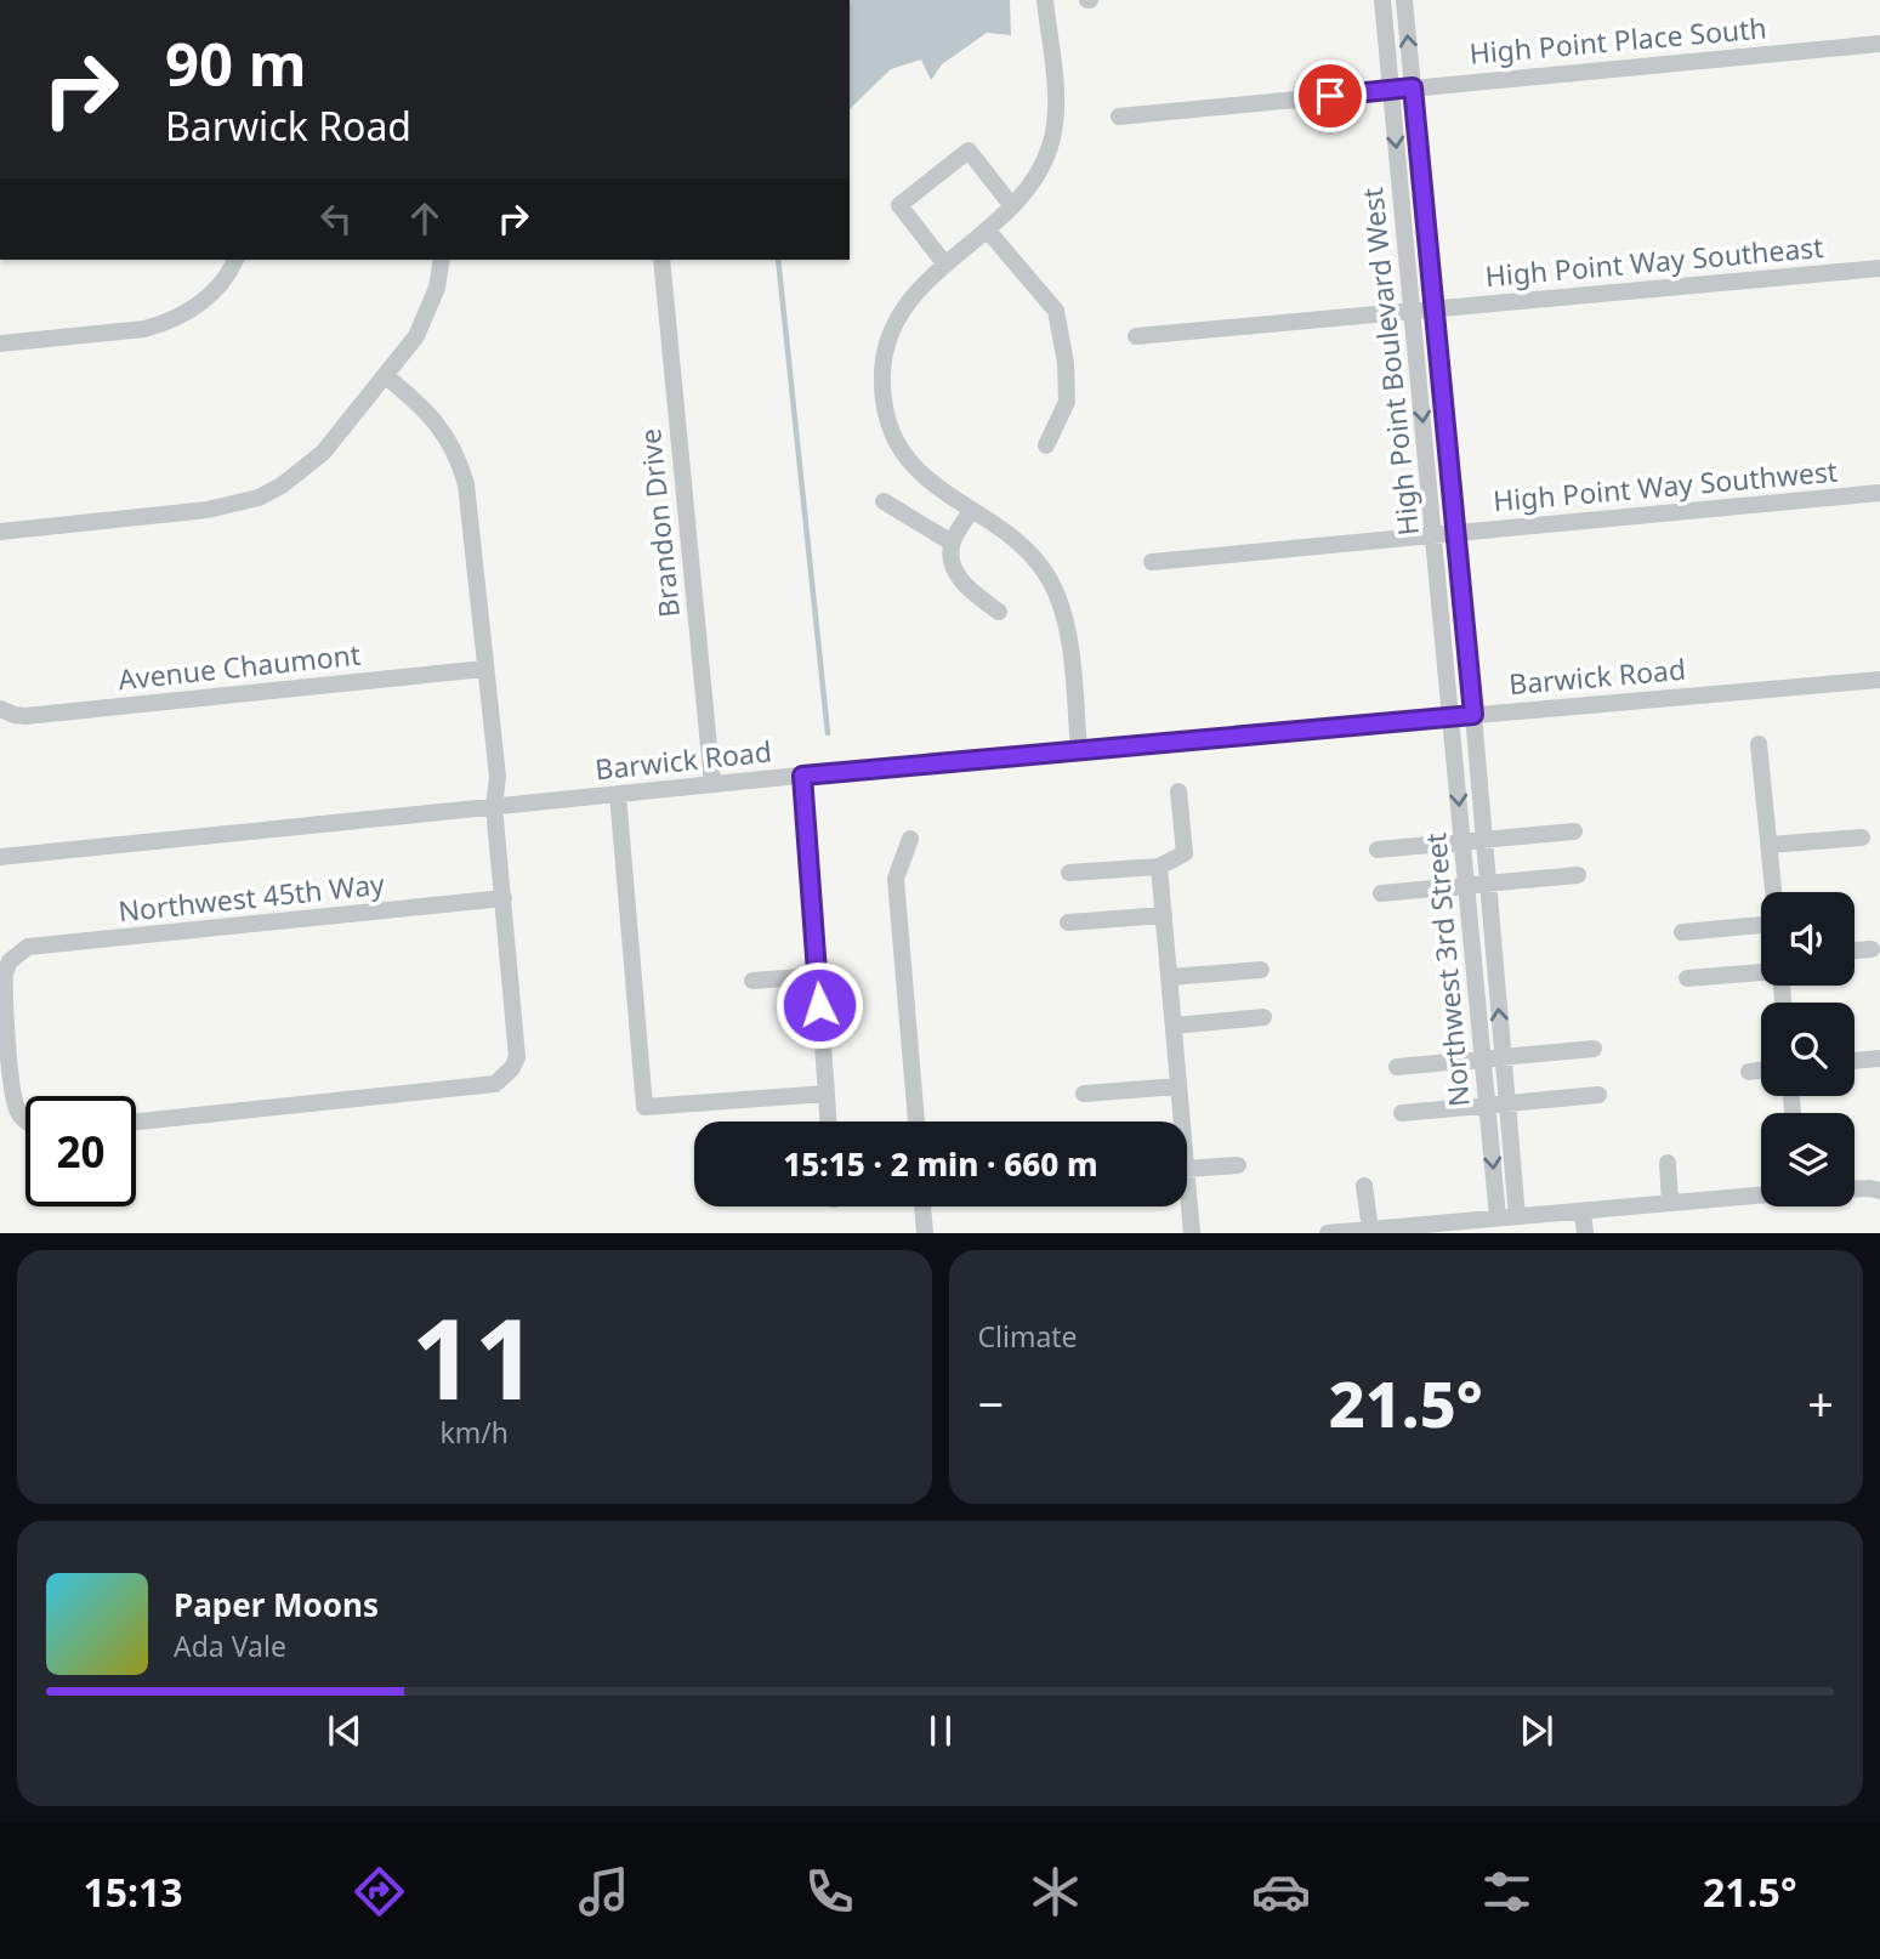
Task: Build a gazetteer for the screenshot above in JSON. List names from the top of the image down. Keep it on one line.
{"streets":{"street":["High Point Place South","High Point Way Southeast","High Point Boulevard West","High Point Way Southwest","Brandon Drive","Avenue Chaumont","Barwick Road","Northwest 45th Way","Northwest 3rd Street"]},"crossings":[["High Point Place South","High Point Boulevard West"],["High Point Way Southeast","High Point Boulevard West"],["High Point Boulevard West","High Point Way Southwest"],["High Point Boulevard West","Barwick Road"],["High Point Boulevard West","Northwest 3rd Street"],["Brandon Drive","Barwick Road"],["Barwick Road","Northwest 3rd Street"]],"page":{"turn":["90 m","Barwick Road"],"limit":"20","trip":"15:15 · 2 min · 660 m","tile":[["11","km/h"],"Climate"],"heat":["−","21.5°","+"],"song":["Paper Moons","Ada Vale"],"tabs":["15:13","21.5°"]}}
